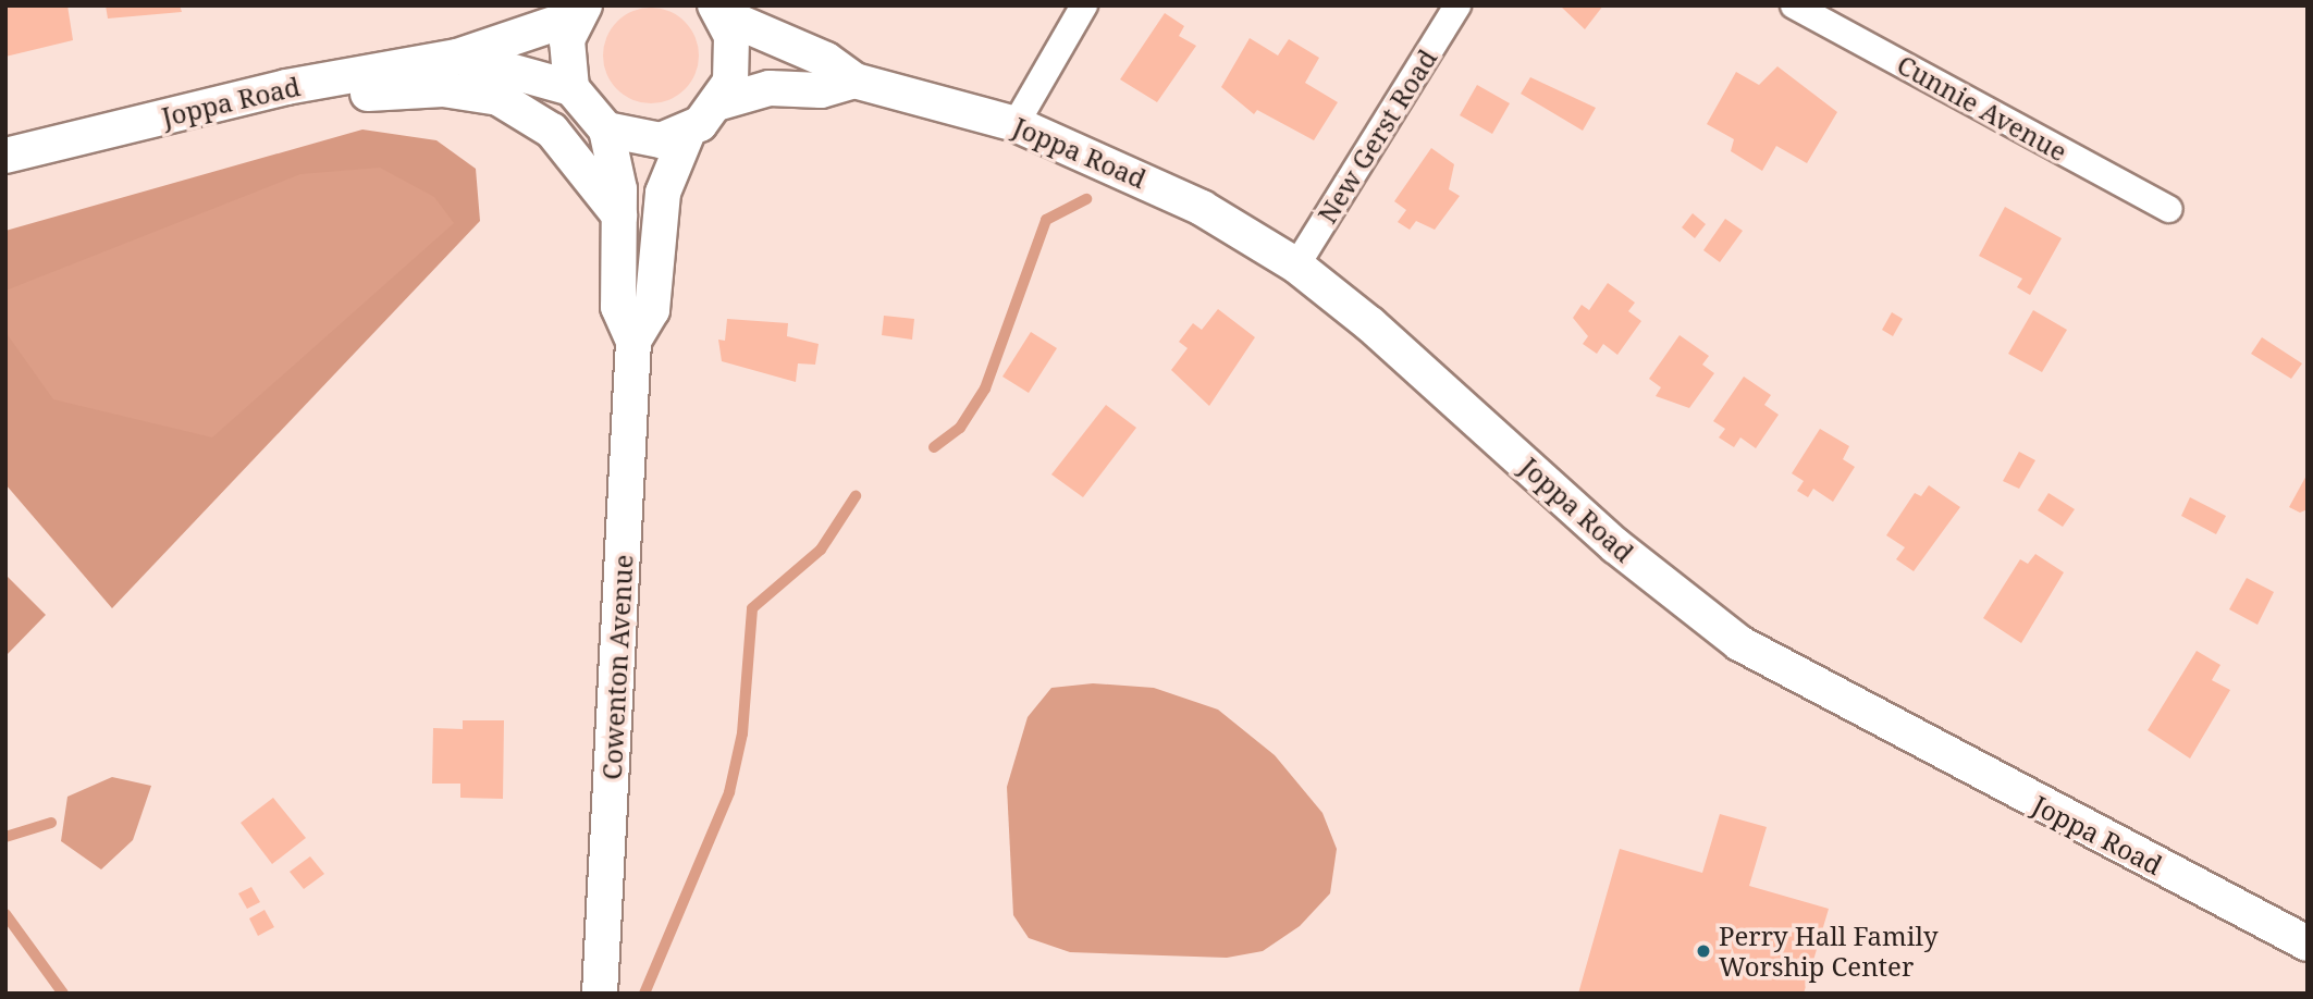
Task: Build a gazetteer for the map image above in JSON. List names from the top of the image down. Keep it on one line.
{"streets":{"street":["Joppa Road","Cunnie Avenue","New Gerst Road","Cowenton Avenue"]},"crossings":[["Joppa Road","New Gerst Road"],["Joppa Road","Cowenton Avenue"]],"places":["Perry Hall Family Worship Center"]}
